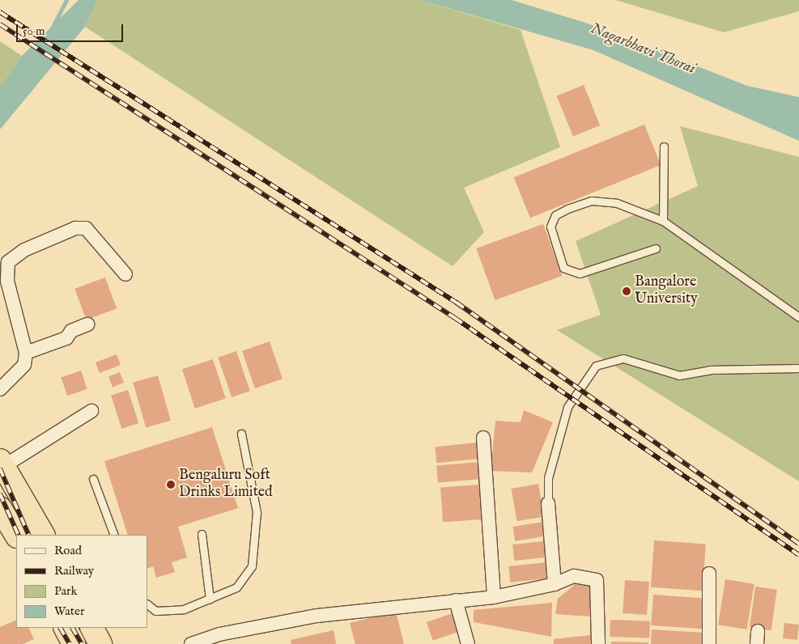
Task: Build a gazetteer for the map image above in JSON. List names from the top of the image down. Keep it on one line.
{"water":["Nagarbhavi Thorai"],"places":["Bangalore University","Bengaluru Soft Drinks Limited"],"legend":["Road","Railway","Park","Water"],"scale_bar":"50 m"}
